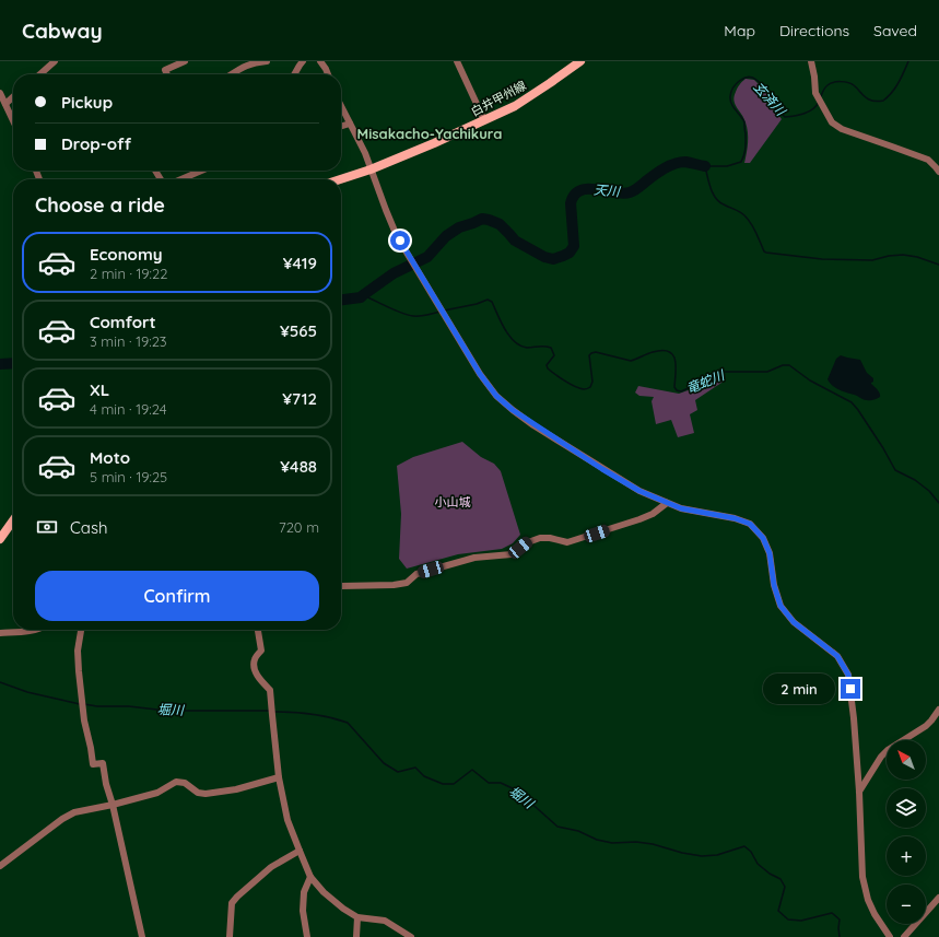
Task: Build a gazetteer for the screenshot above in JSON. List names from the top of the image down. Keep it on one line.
{"streets":{"main road":["白井甲州線"]},"districts":["Misakacho-Yachikura"],"water":["玄済川","天川","竜蛇川","堀川"],"parks":["小山城"],"north":"top left","page":{"header":"Cabway","nav":["Map","Directions","Saved"],"banner":["Pickup","Drop-off"],"heading":"Choose a ride","list":[{"name":"Economy","note":"2 min · 19:22","value":"¥419"},{"name":"Comfort","note":"3 min · 19:23","value":"¥565"},{"name":"XL","note":"4 min · 19:24","value":"¥712"},{"name":"Moto","note":"5 min · 19:25","value":"¥488"}],"pay":["Cash","720 m"],"buttons":"Confirm","bubble":"2 min","map_buttons":["+","−"]}}
